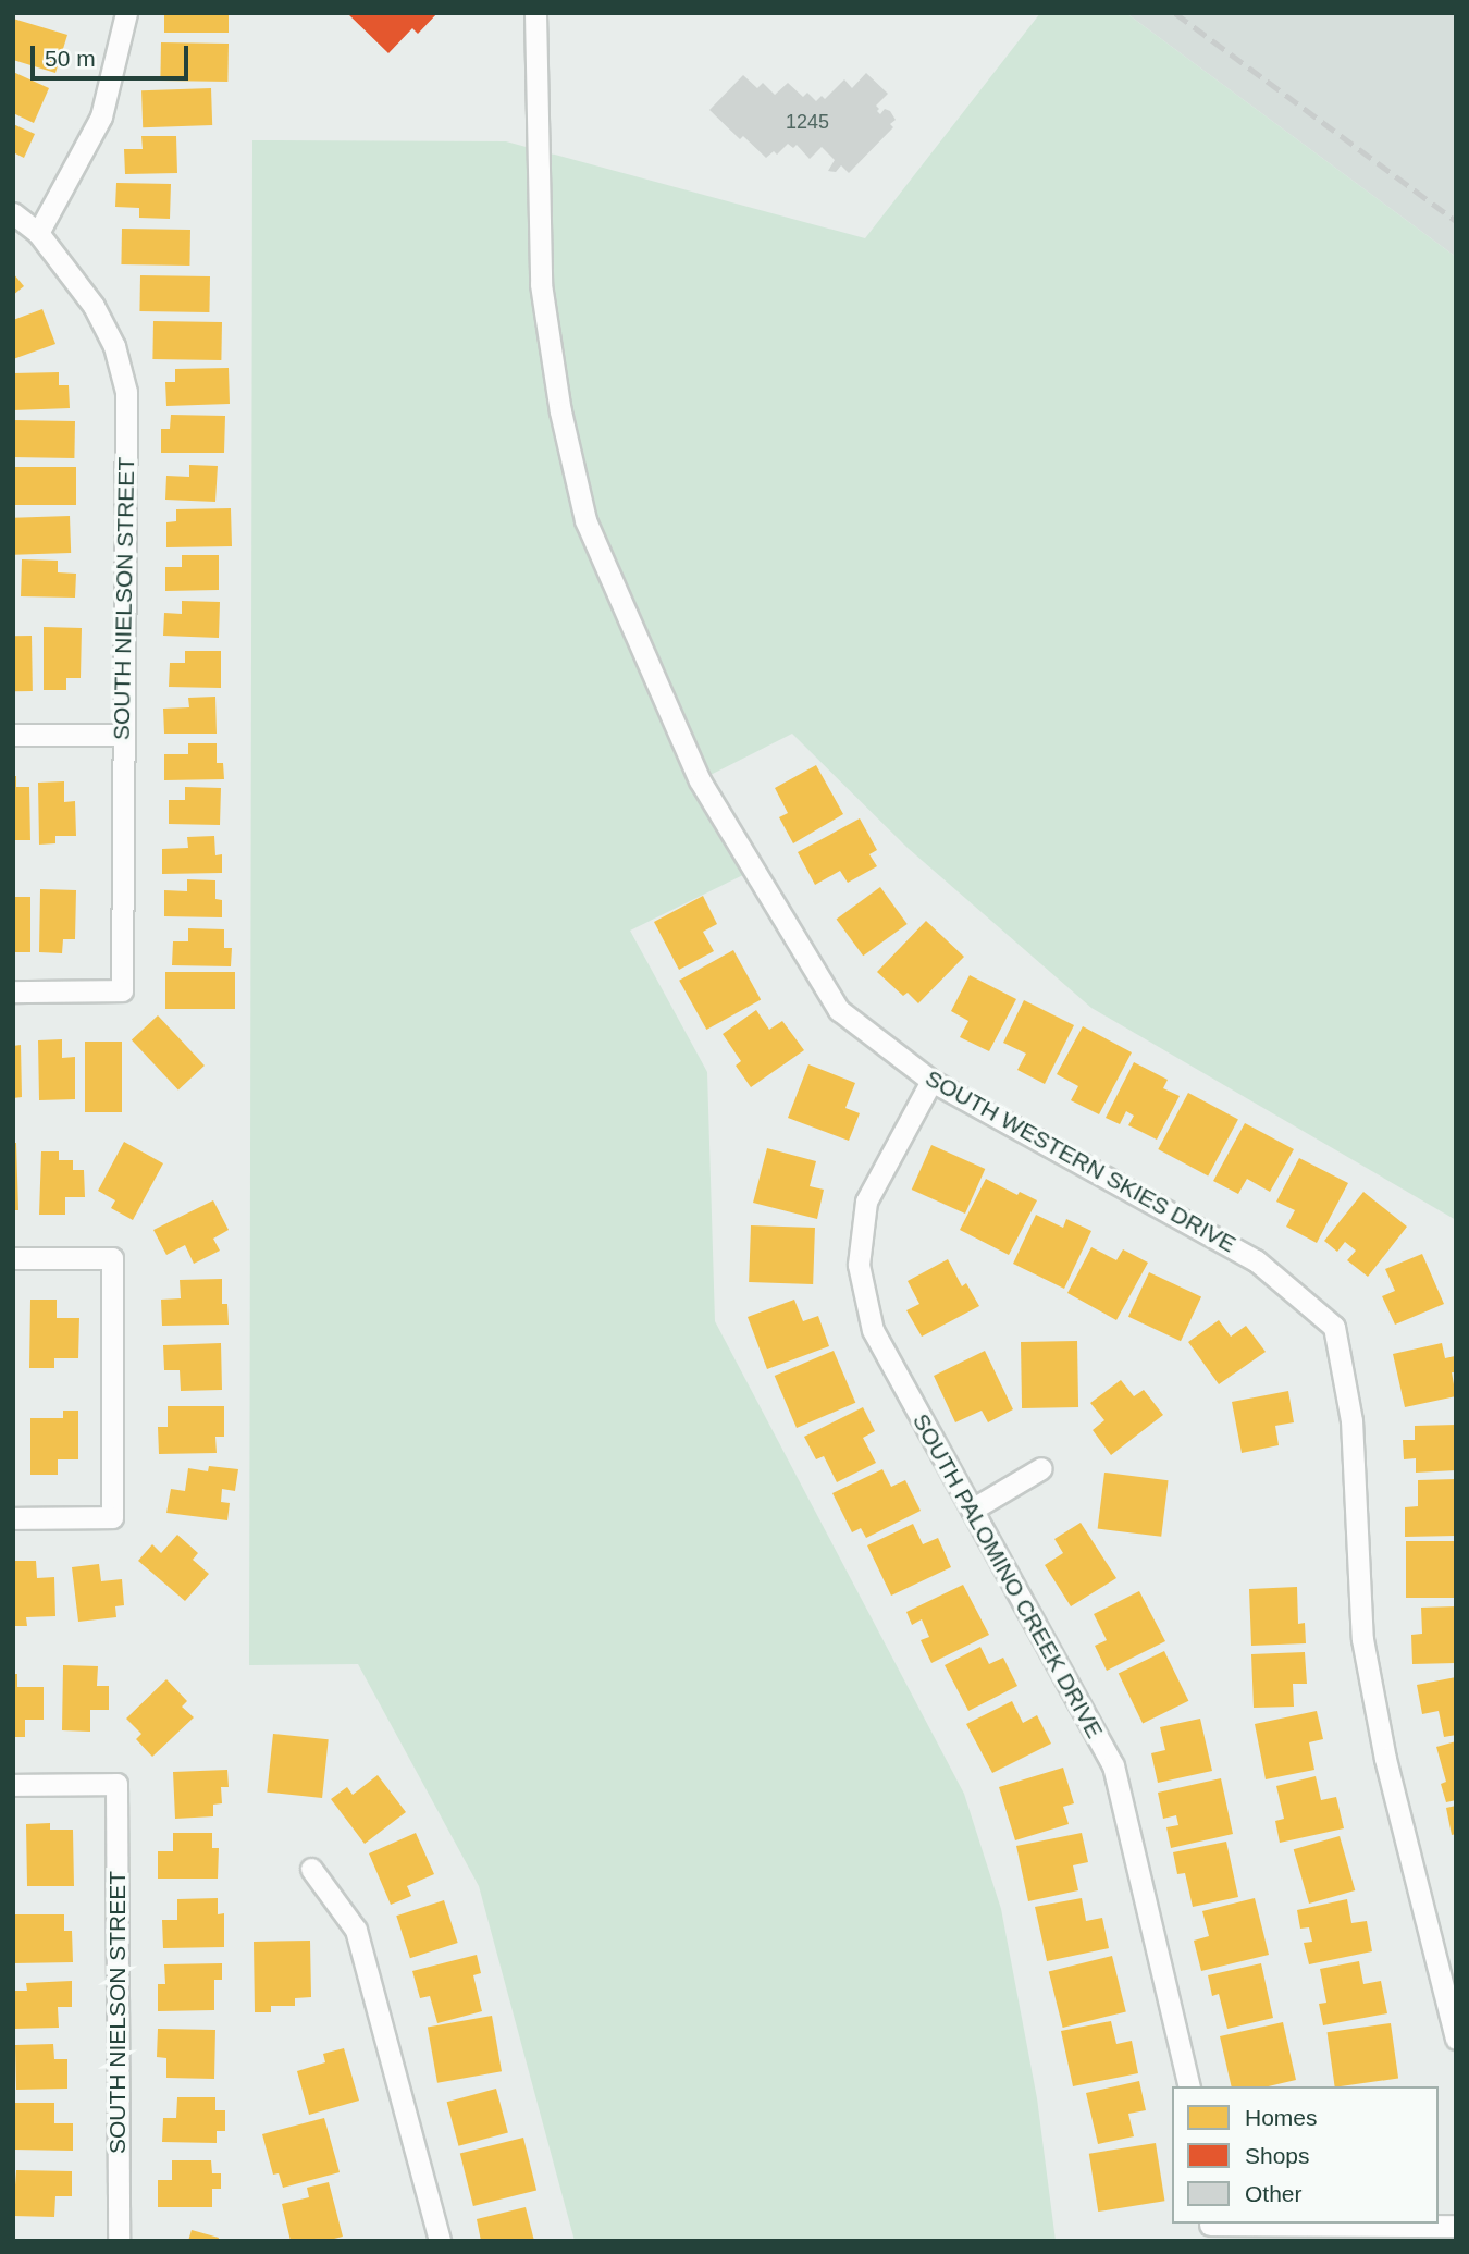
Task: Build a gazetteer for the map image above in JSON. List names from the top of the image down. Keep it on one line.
{"streets":{"street":["SOUTH NIELSON STREET","SOUTH WESTERN SKIES DRIVE","SOUTH PALOMINO CREEK DRIVE"]},"crossings":[["SOUTH WESTERN SKIES DRIVE","SOUTH PALOMINO CREEK DRIVE"]],"house_numbers":["1245"],"legend":["Homes","Shops","Other"],"scale_bar":"50 m"}
